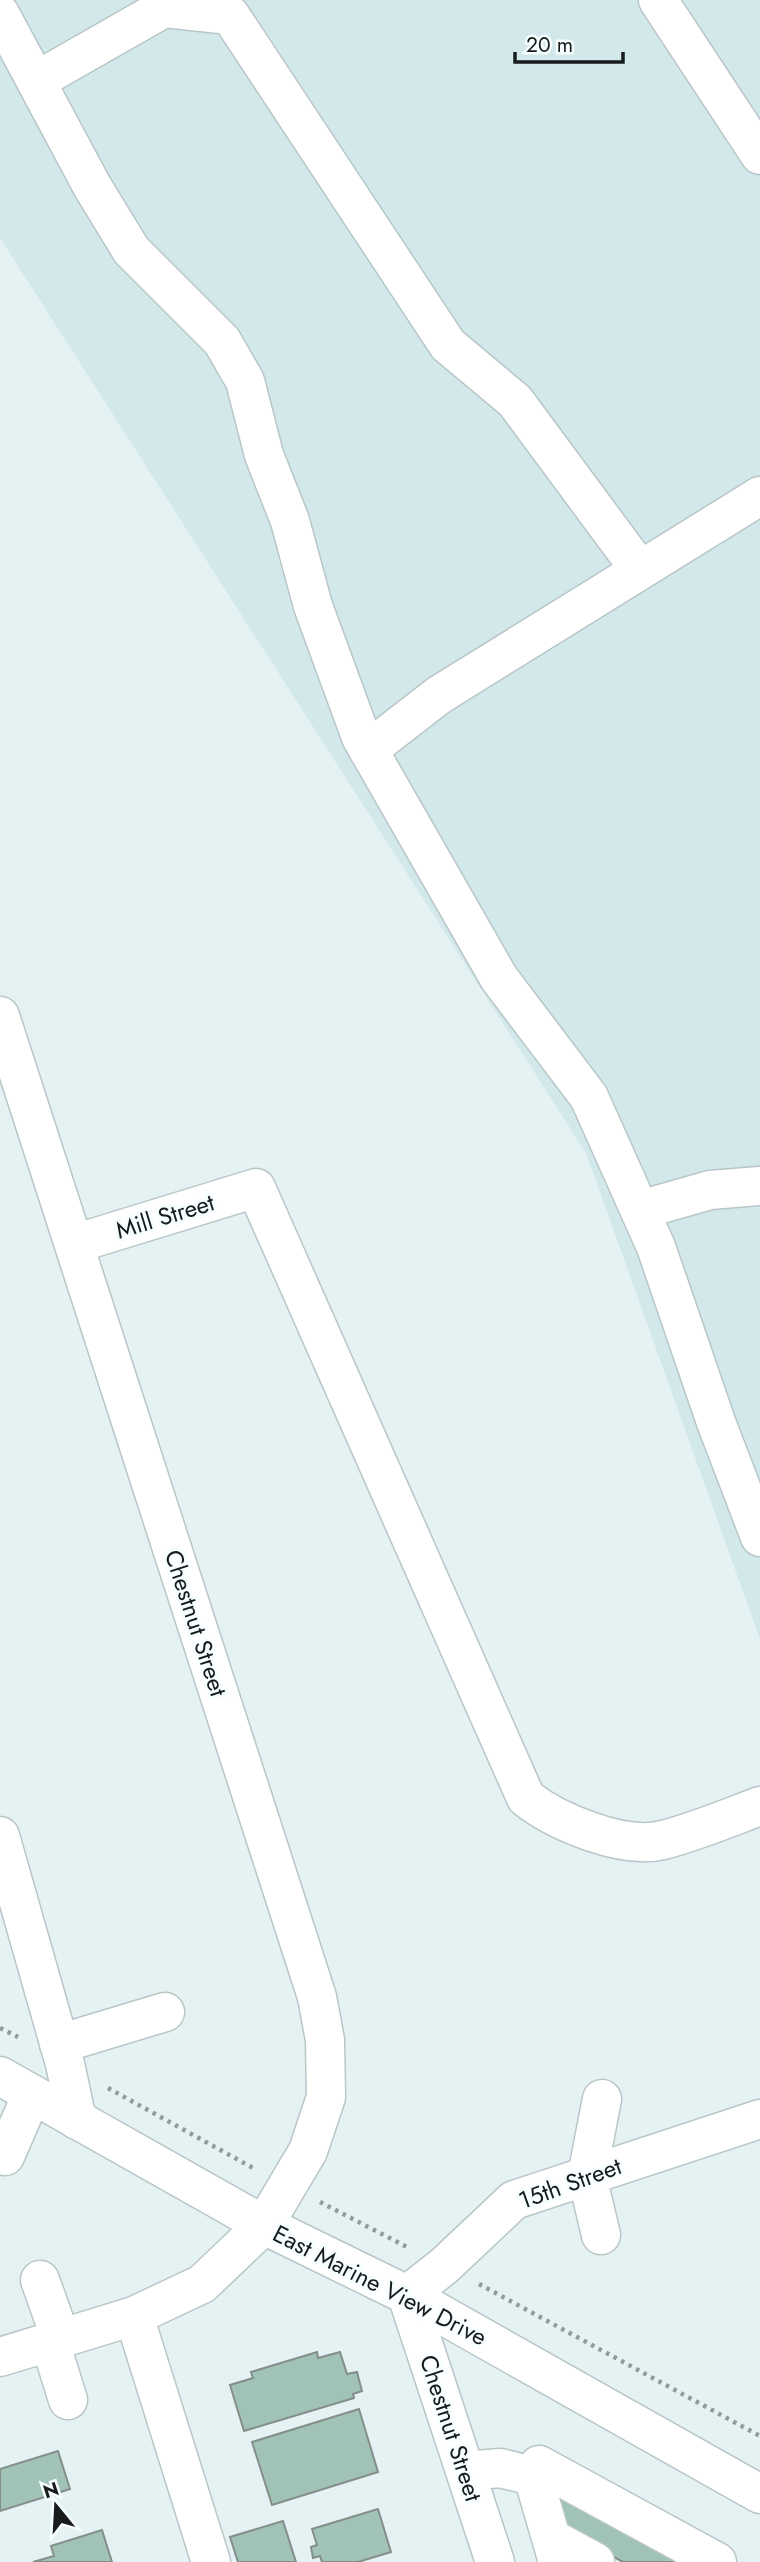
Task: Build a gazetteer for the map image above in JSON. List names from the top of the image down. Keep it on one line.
{"streets":{"street":["Mill Street","Chestnut Street","15th Street","East Marine View Drive"]},"crossings":[["Mill Street","Chestnut Street"],["Chestnut Street","15th Street"],["Chestnut Street","East Marine View Drive"],["15th Street","East Marine View Drive"]],"scale_bar":"20 m","north":"top"}
